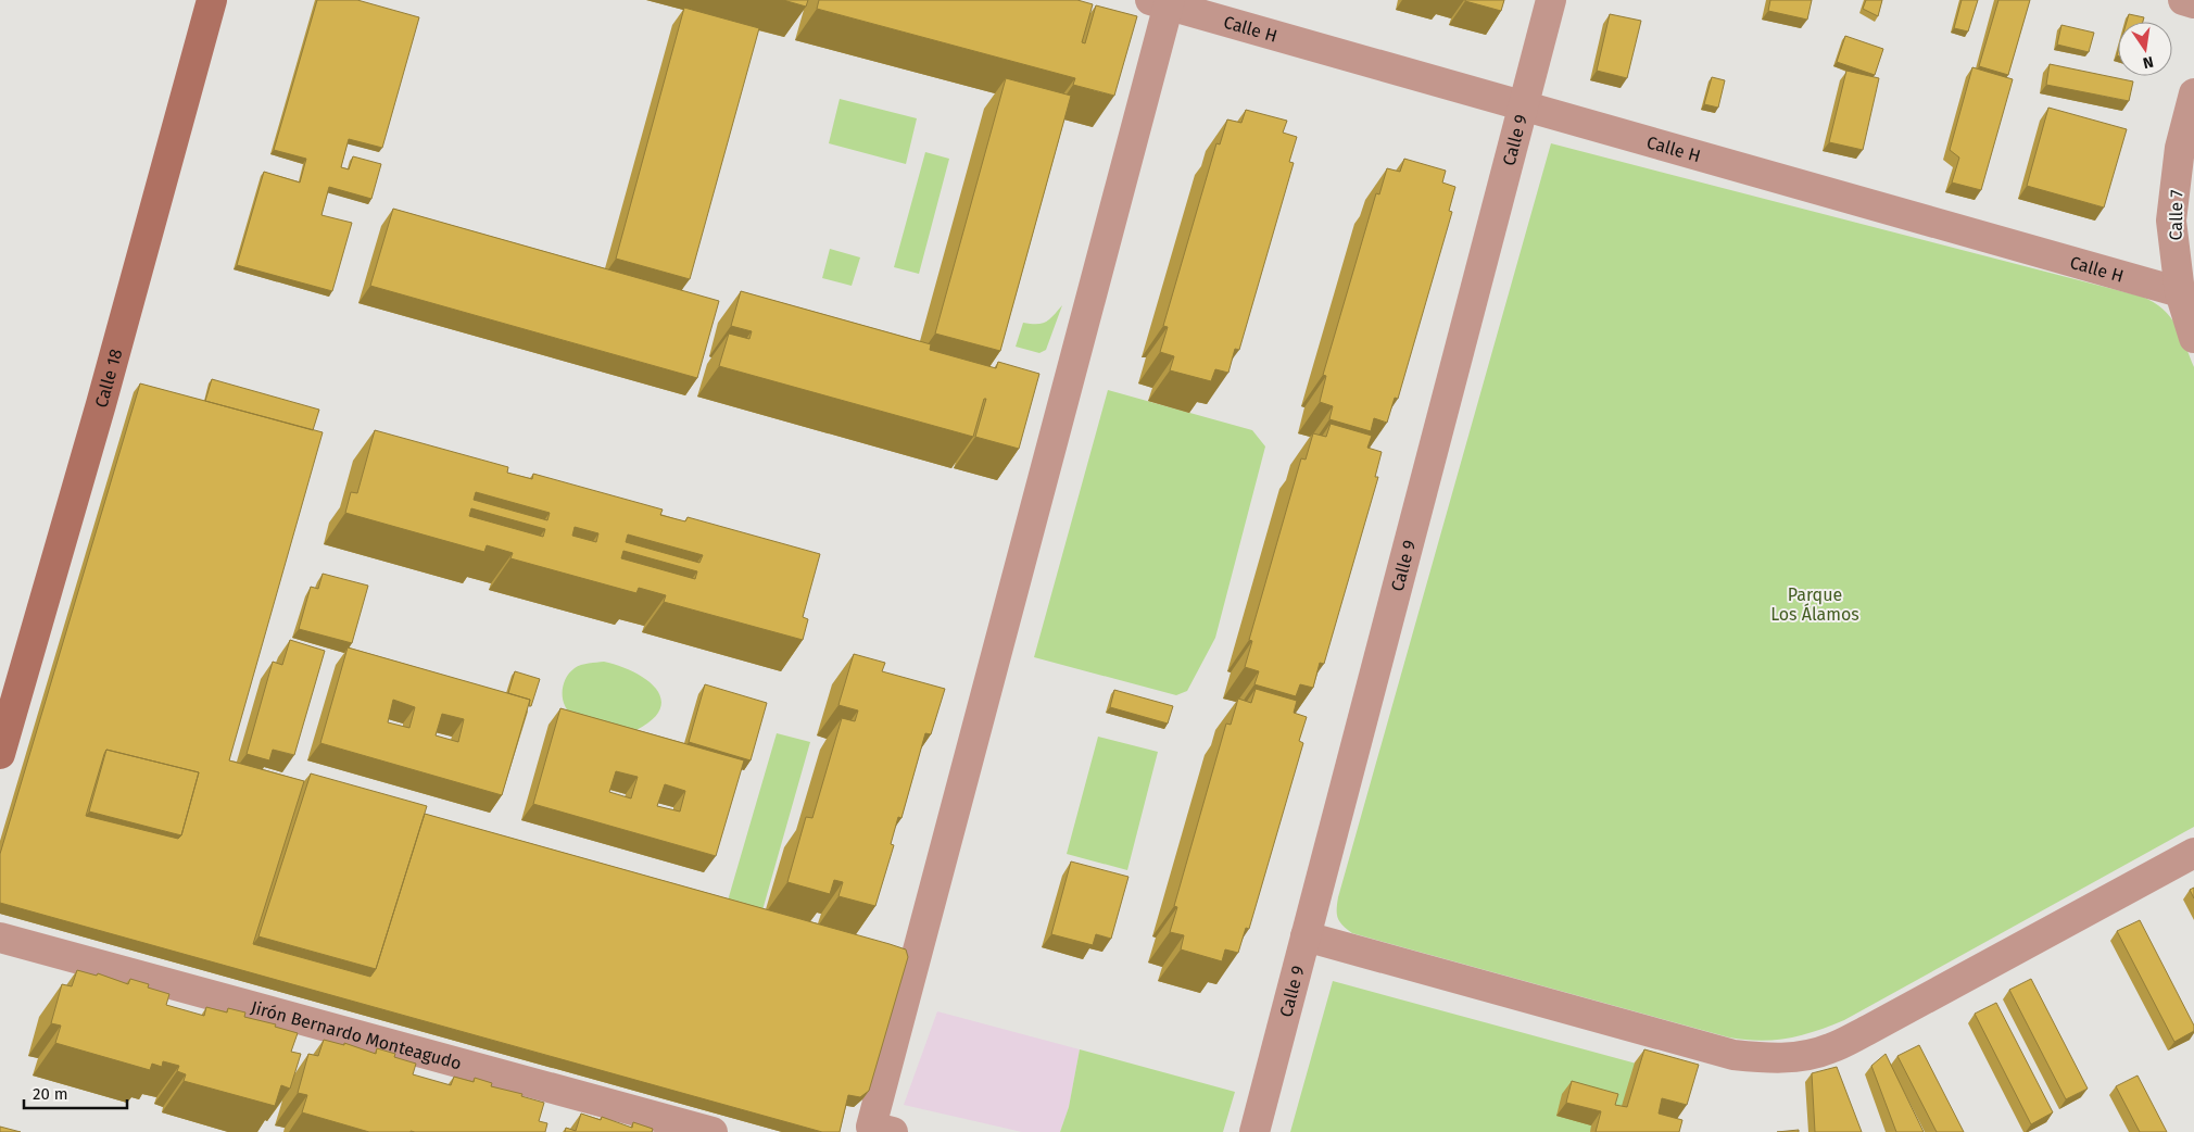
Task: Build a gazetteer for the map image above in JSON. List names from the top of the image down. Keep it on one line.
{"streets":{"street":["Calle H","Calle 9","Calle 7","Calle 18","Jirón Bernardo Monteagudo"]},"crossings":[["Calle H","Calle 9"],["Calle H","Calle 7"]],"parks":["Parque Los Álamos"],"scale_bar":"20 m","north":"bottom"}
